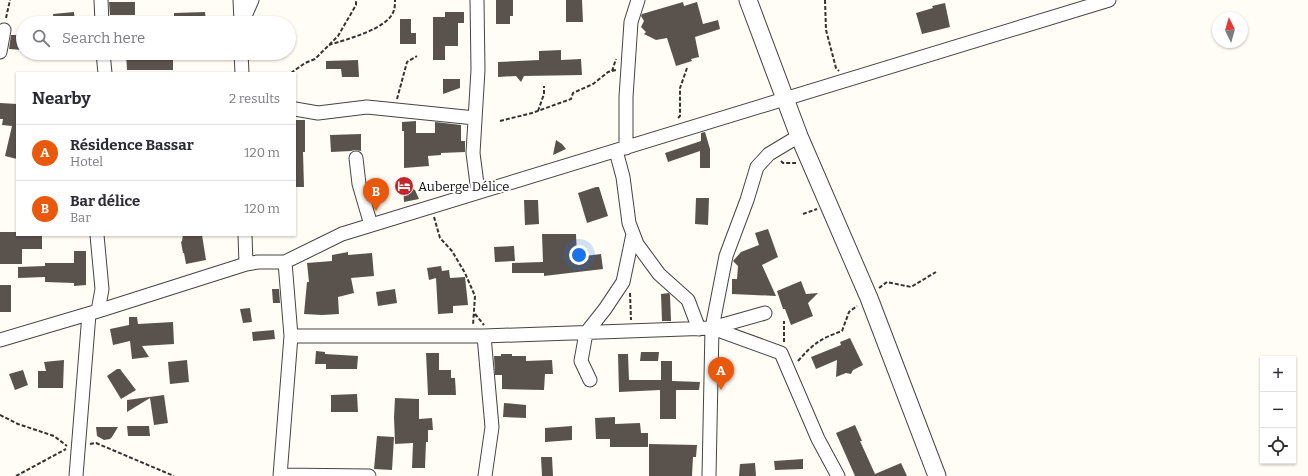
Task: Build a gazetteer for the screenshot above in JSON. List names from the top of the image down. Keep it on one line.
{"places":{"hotel":["Auberge Délice"]},"north":"top","page":{"search":"Search here","heading":["Nearby","2 results"],"list":[{"mark":"A","name":"Résidence Bassar","note":"Hotel","value":"120 m"},{"mark":"B","name":"Bar délice","note":"Bar","value":"120 m"}],"pins":["B","A"],"map_buttons":["+","−"]}}
